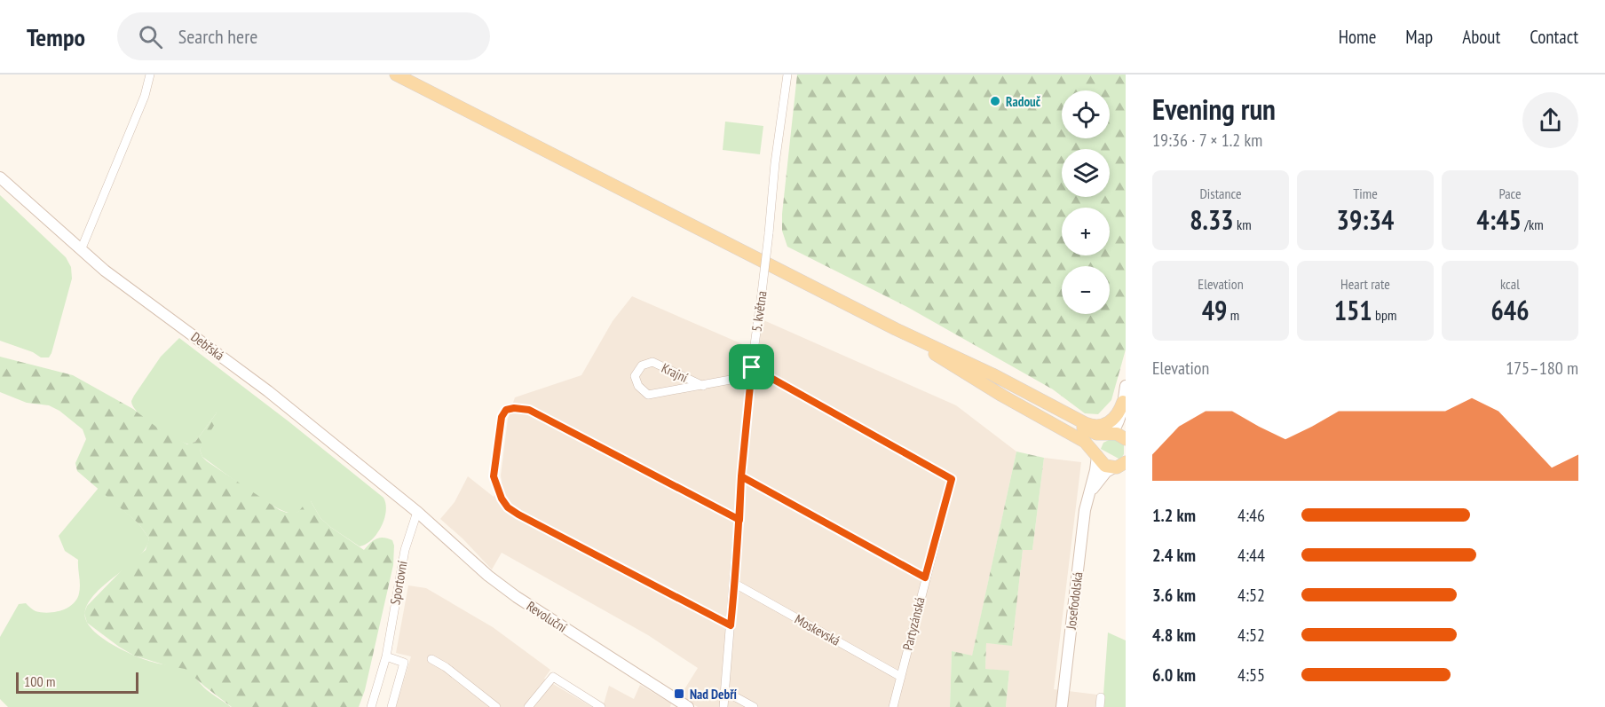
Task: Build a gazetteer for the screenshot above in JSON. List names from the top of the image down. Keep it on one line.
{"streets":{"main road":["Debřská","Josefodolská","Revoluční"],"street":["5. května","Krajní","Sportovní","Partyzánská","Moskevská"]},"crossings":[["5. května","Krajní"],["5. května","Partyzánská"],["5. května","Moskevská"],["Debřská","Sportovní"],["Debřská","Revoluční"],["Sportovní","Revoluční"],["Partyzánská","Moskevská"]],"places":{"other":["Radouč"],"transit":["Nad Debří"]},"scale_bar":"100 m","page":{"header":"Tempo","search":"Search here","nav":["Home","Map","About","Contact"],"heading":["Evening run","19:36 · 7 × 1.2 km"],"map_buttons":["+","−"],"stats":[["Distance","8.33 km"],["Time","39:34"],["Pace","4:45 /km"],["Elevation","49 m"],["Heart rate","151 bpm"],["kcal","646"]],"chart":["Elevation","175–180 m"],"list":[{"name":"1.2 km","note":"4:46"},{"name":"2.4 km","note":"4:44"},{"name":"3.6 km","note":"4:52"},{"name":"4.8 km","note":"4:52"},{"name":"6.0 km","note":"4:55"}],"scale":"100 m"}}
